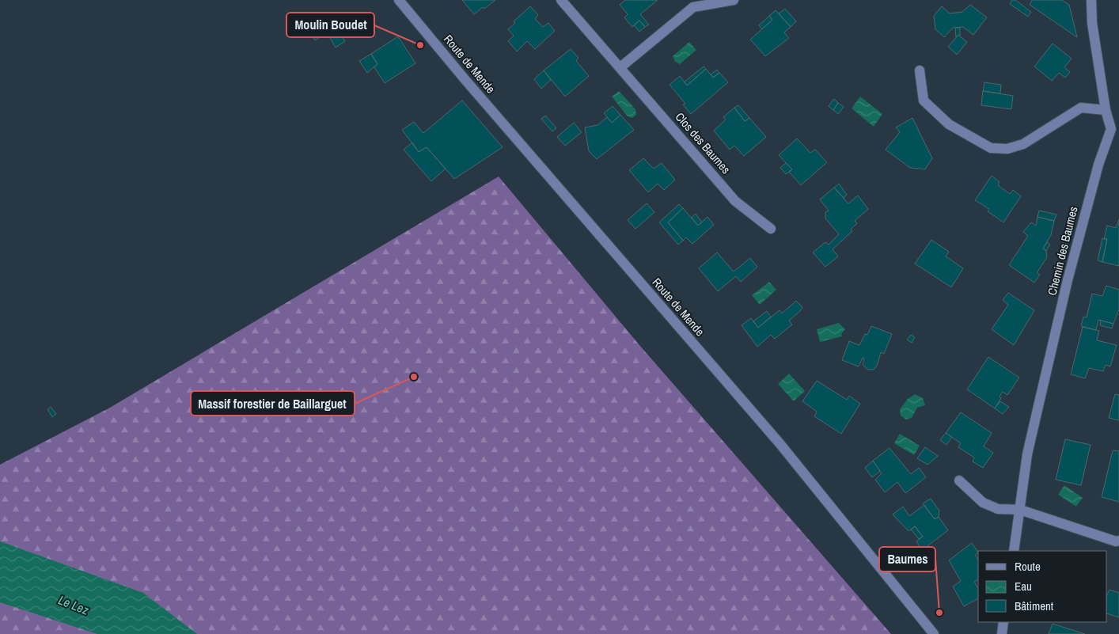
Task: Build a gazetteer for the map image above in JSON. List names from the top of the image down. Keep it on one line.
{"streets":{"street":["Route de Mende","Clos des Baumes","Chemin des Baumes"]},"water":["Le Lez"],"places":["Moulin Boudet","Massif forestier de Baillarguet","Baumes"],"legend":["Route","Eau","Bâtiment"]}
